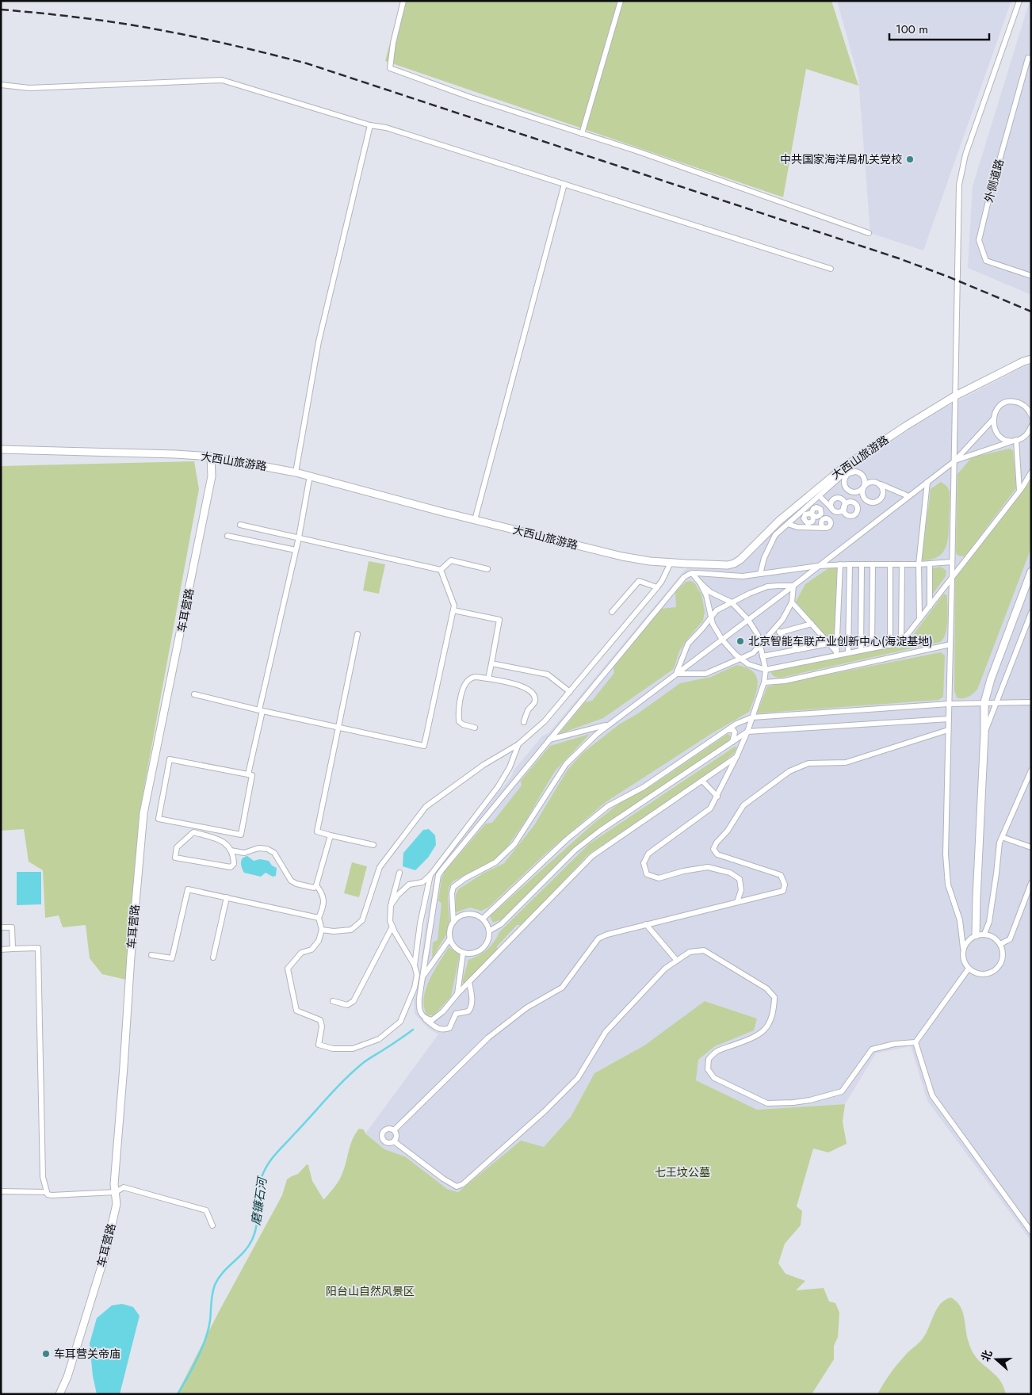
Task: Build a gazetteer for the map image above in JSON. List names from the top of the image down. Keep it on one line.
{"streets":{"street":["外侧道路","大西山旅游路","车耳营路"]},"crossings":[["大西山旅游路","车耳营路"]],"water":["磨镰石河"],"parks":["七王坟公墓","阳台山自然风景区"],"places":["中共国家海洋局机关党校","北京智能车联产业创新中心(海淀基地)","车耳营关帝庙"],"scale_bar":"100 m","north":"left"}
